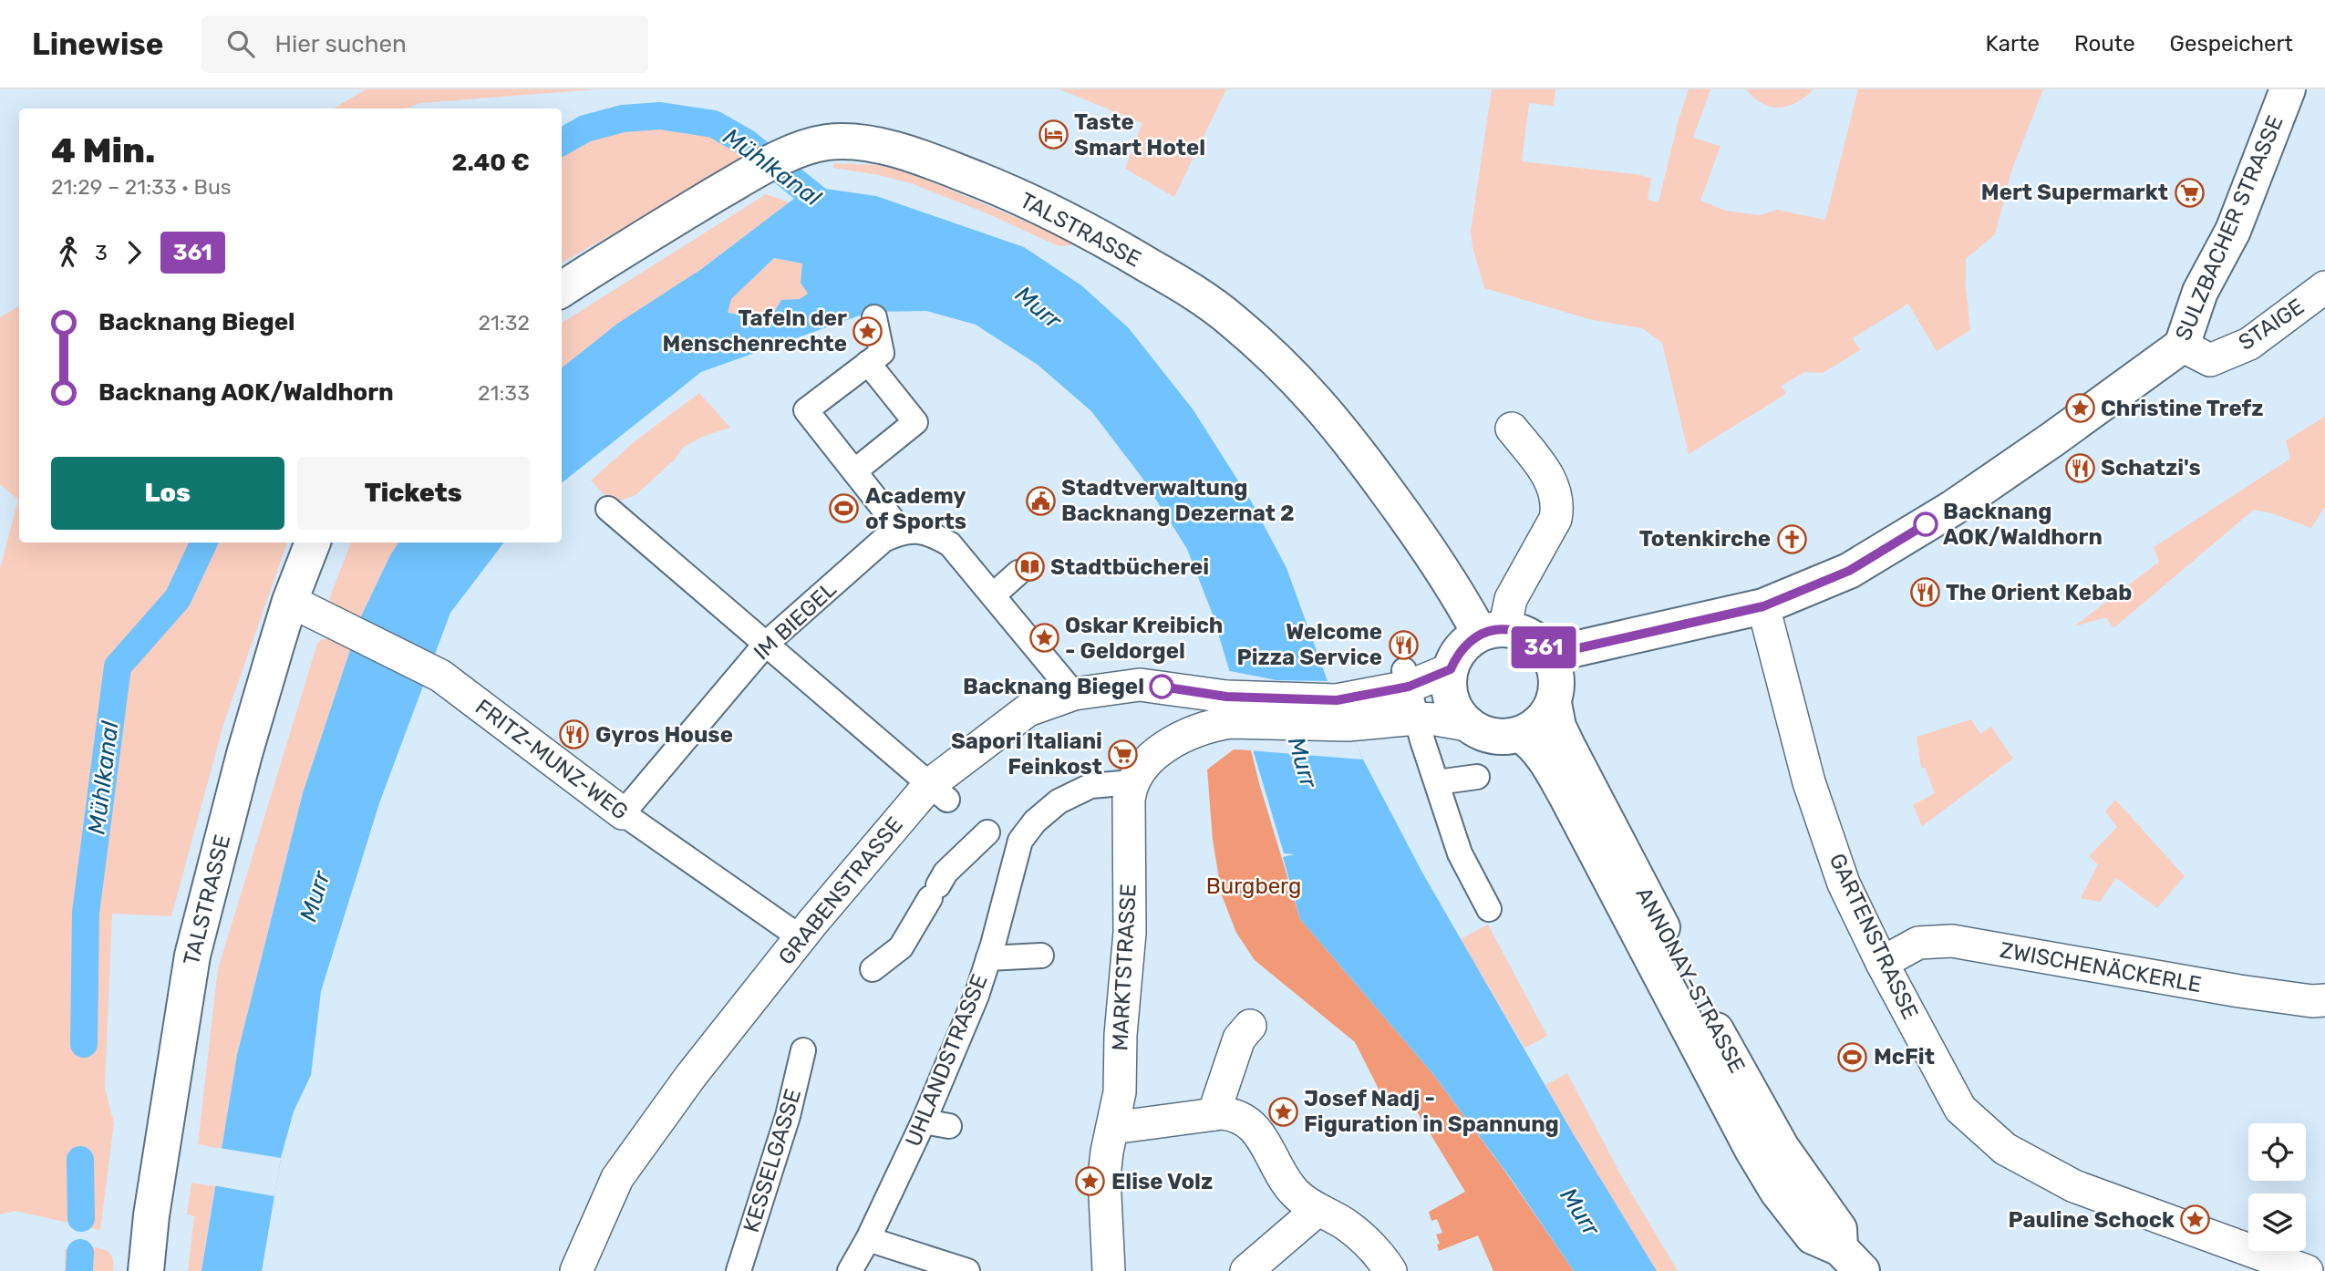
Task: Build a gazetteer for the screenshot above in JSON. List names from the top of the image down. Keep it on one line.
{"streets":{"street":["SULZBACHER STRASSE","TALSTRASSE","STAIGE","IM BIEGEL","FRITZ-MUNZ-WEG","GRABENSTRASSE","GARTENSTRASSE","MARKTSTRASSE","ZWISCHENÄCKERLE","ANNONAY-STRASSE","UHLANDSTRASSE","KESSELGASSE"]},"crossings":[["SULZBACHER STRASSE","TALSTRASSE"],["SULZBACHER STRASSE","STAIGE"],["SULZBACHER STRASSE","GARTENSTRASSE"],["SULZBACHER STRASSE","ANNONAY-STRASSE"],["TALSTRASSE","FRITZ-MUNZ-WEG"],["TALSTRASSE","ANNONAY-STRASSE"],["IM BIEGEL","FRITZ-MUNZ-WEG"],["FRITZ-MUNZ-WEG","GRABENSTRASSE"],["GARTENSTRASSE","ZWISCHENÄCKERLE"],["MARKTSTRASSE","UHLANDSTRASSE"]],"water":["Mühlkanal","Murr"],"parks":["Burgberg"],"places":{"hotel":["Taste Smart Hotel"],"supermarket":["Mert Supermarkt","Sapori Italiani Feinkost"],"place":["Tafeln der Menschenrechte","Christine Trefz","Oskar Kreibich - Geldorgel","Josef Nadj - Figuration in Spannung","Elise Volz","Pauline Schock"],"restaurant":["Schatzi's","The Orient Kebab","Welcome Pizza Service","Gyros House"],"public building":["Stadtverwaltung Backnang Dezernat 2"],"sports":["Academy of Sports","McFit"],"other":["Backnang AOK/Waldhorn","Backnang Biegel"],"church":["Totenkirche"],"library":["Stadtbücherei"]},"lines":["bus line 361"],"page":{"header":"Linewise","search":"Hier suchen","nav":["Karte","Route","Gespeichert"],"on_map":"361","heading":["4 Min.","21:29 – 21:33 · Bus","2.40 €"],"legs":["3","361"],"list":[{"name":"Backnang Biegel","value":"21:32"},{"name":"Backnang AOK/Waldhorn","value":"21:33"}],"buttons":["Los","Tickets"]}}
